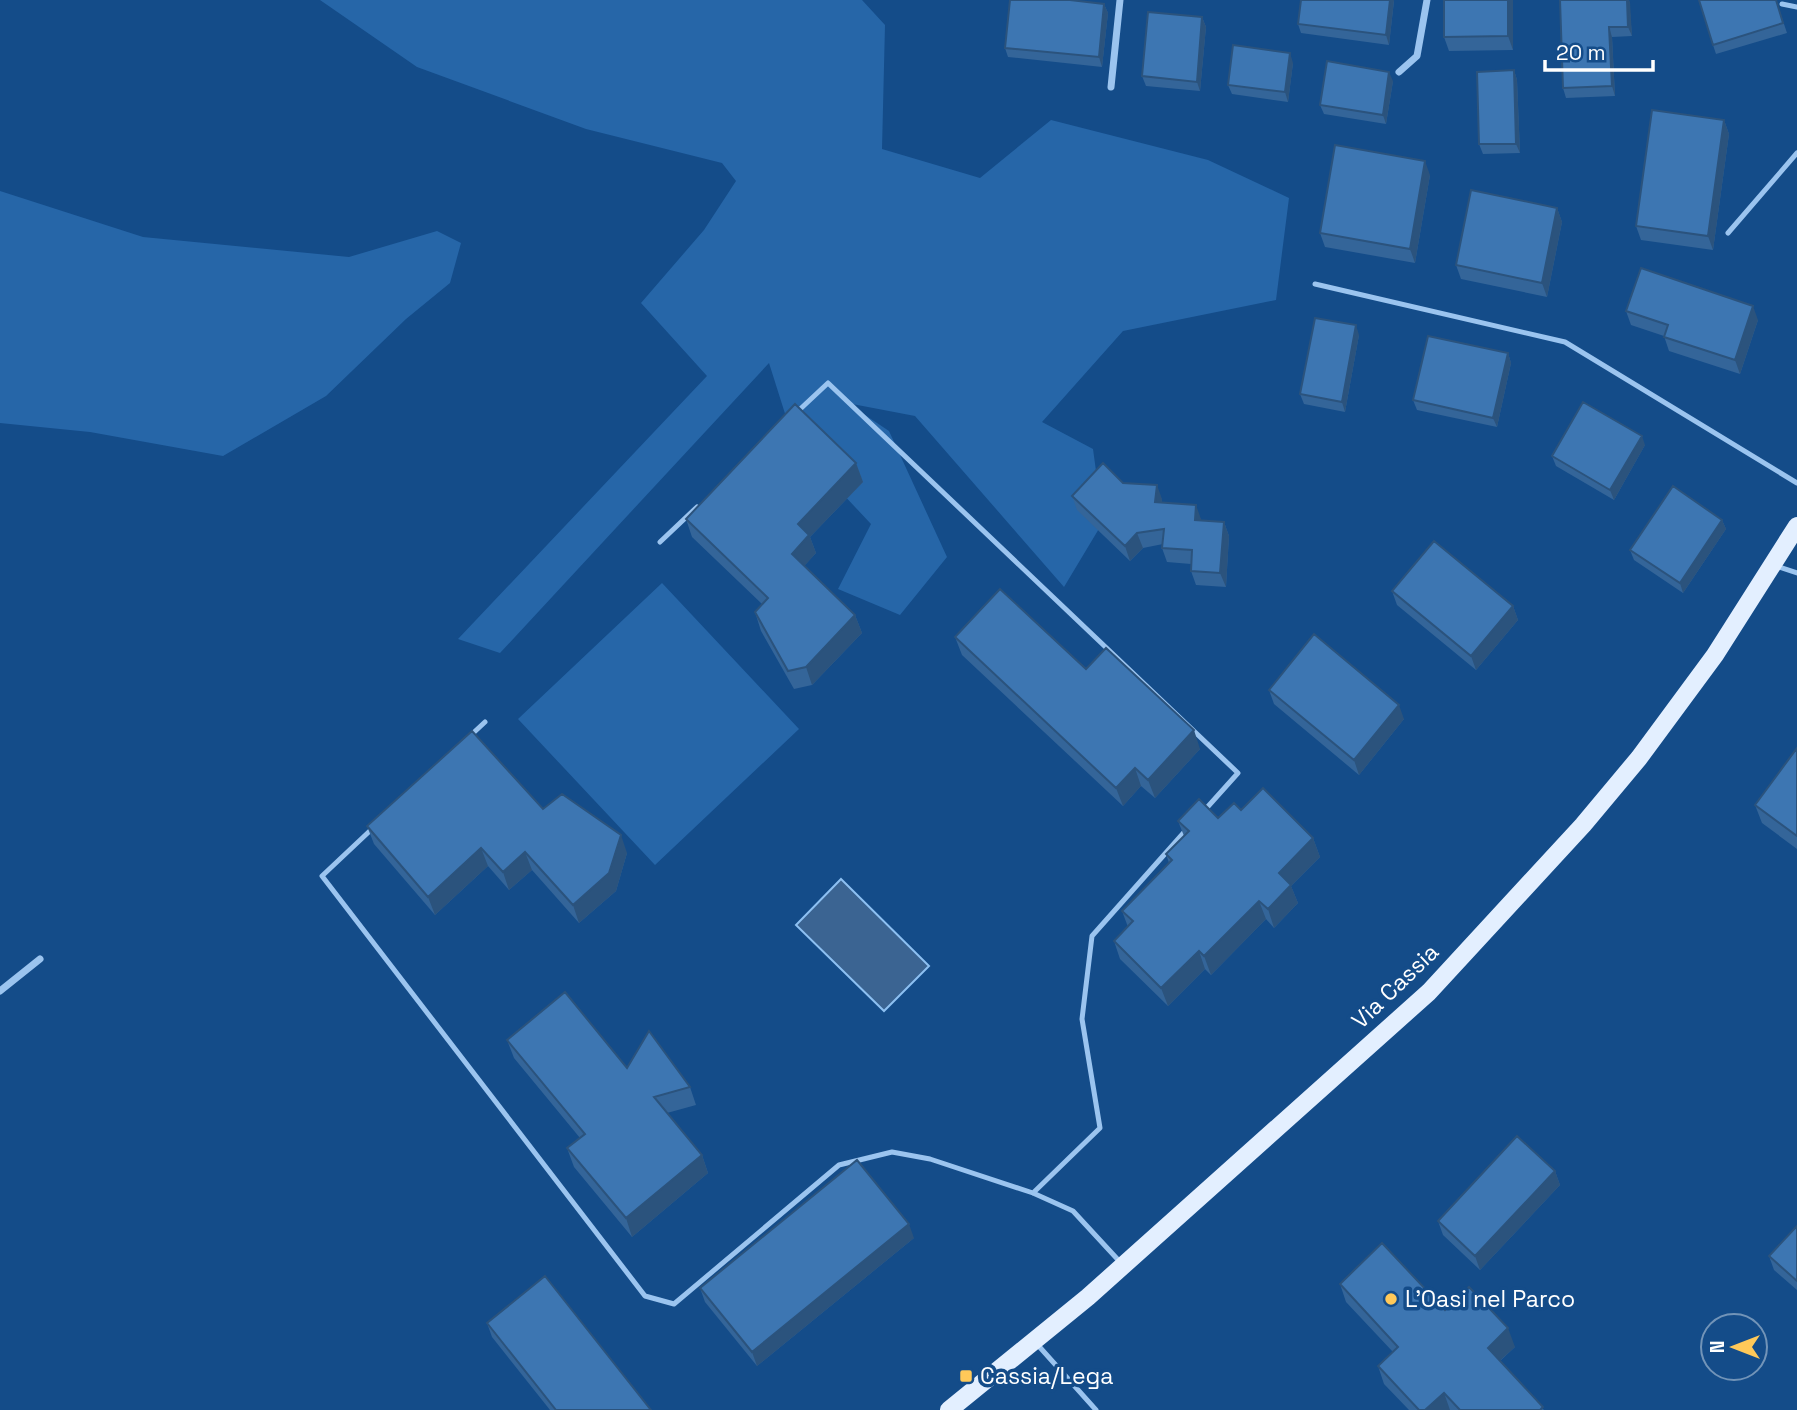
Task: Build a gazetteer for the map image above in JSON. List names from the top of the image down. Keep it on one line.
{"streets":{"main road":["Via Cassia"]},"places":{"other":["L'Oasi nel Parco"],"transit":["Cassia/Lega"]},"scale_bar":"20 m","north":"left"}
